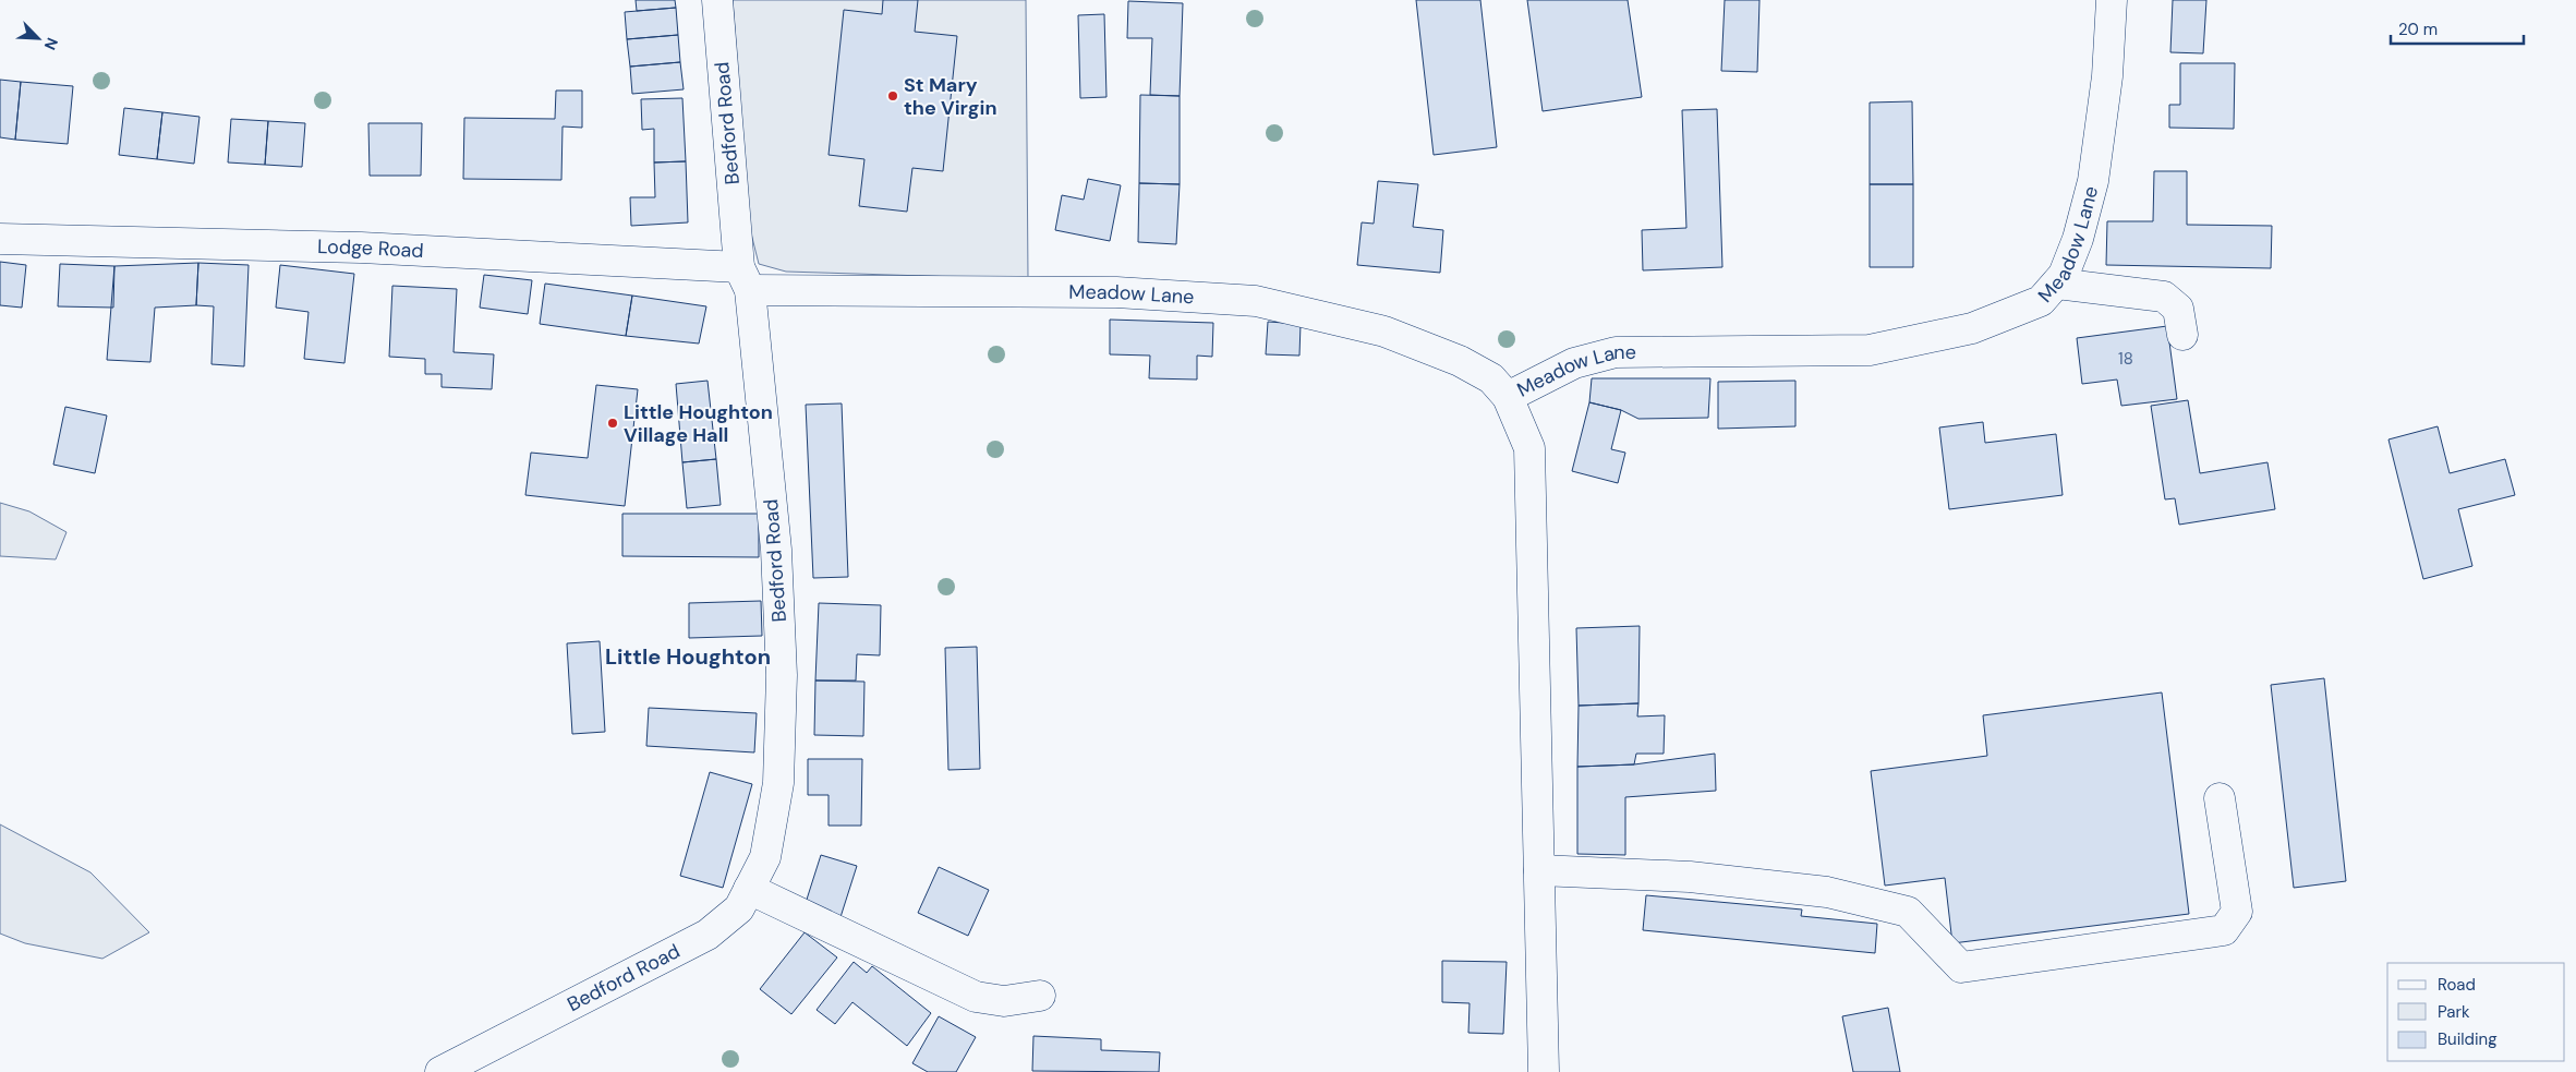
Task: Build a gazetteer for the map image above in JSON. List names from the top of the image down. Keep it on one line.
{"streets":{"street":["Bedford Road","Meadow Lane","Lodge Road"]},"crossings":[["Bedford Road","Meadow Lane"],["Bedford Road","Lodge Road"],["Meadow Lane","Lodge Road"]],"districts":["Little Houghton"],"places":["St Mary the Virgin","Little Houghton Village Hall"],"house_numbers":["18"],"legend":["Road","Park","Building"],"scale_bar":"20 m","north":"bottom right"}
